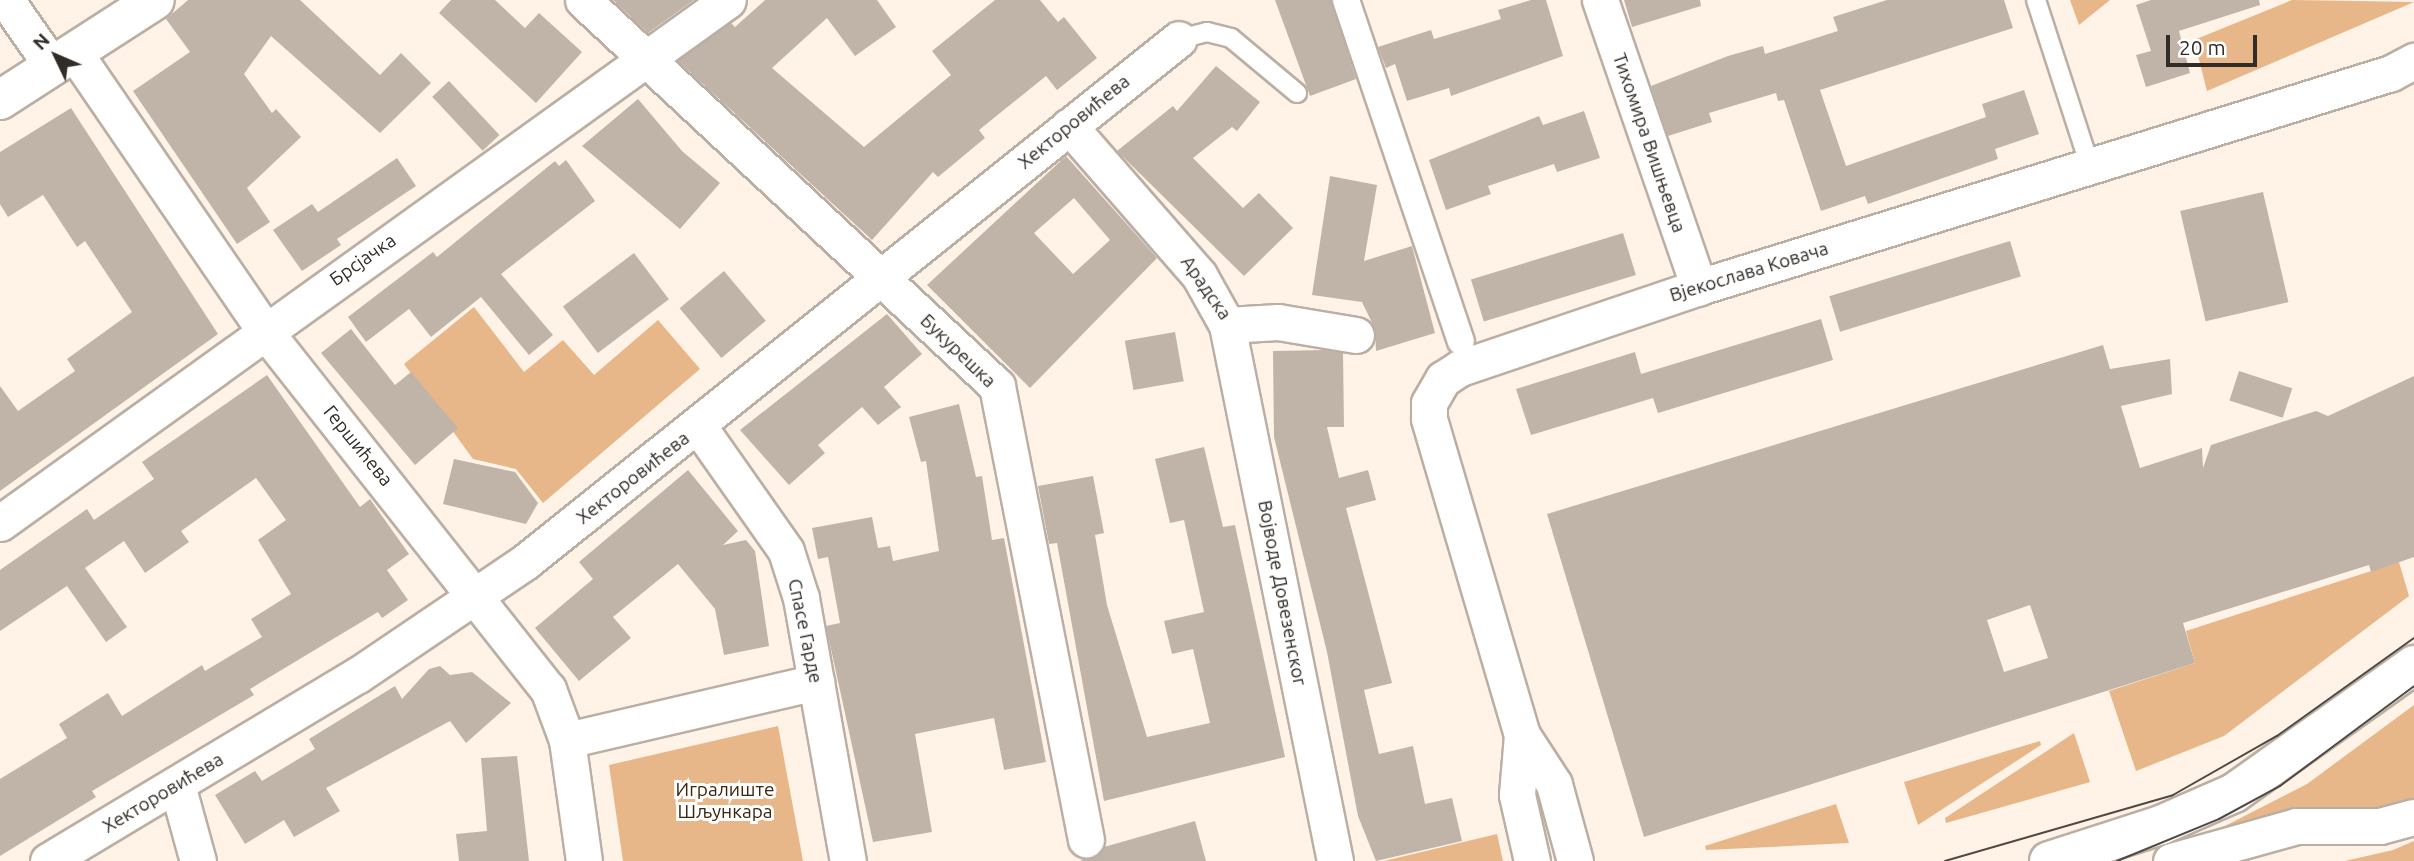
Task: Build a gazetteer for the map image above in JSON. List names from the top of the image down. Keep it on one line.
{"streets":{"street":["Хекторовићева","Тихомира Вишњевца","Брсјачка","Вјекослава Ковача","Арадска","Букурешка","Гершићева","Војводе Довезенског","Спасе Гарде"]},"crossings":[["Хекторовићева","Арадска"],["Хекторовићева","Букурешка"],["Хекторовићева","Гершићева"],["Хекторовићева","Спасе Гарде"],["Тихомира Вишњевца","Вјекослава Ковача"],["Брсјачка","Букурешка"],["Брсјачка","Гершићева"],["Арадска","Војводе Довезенског"]],"parks":["Игралиште Шљункара"],"scale_bar":"20 m","north":"top left"}
